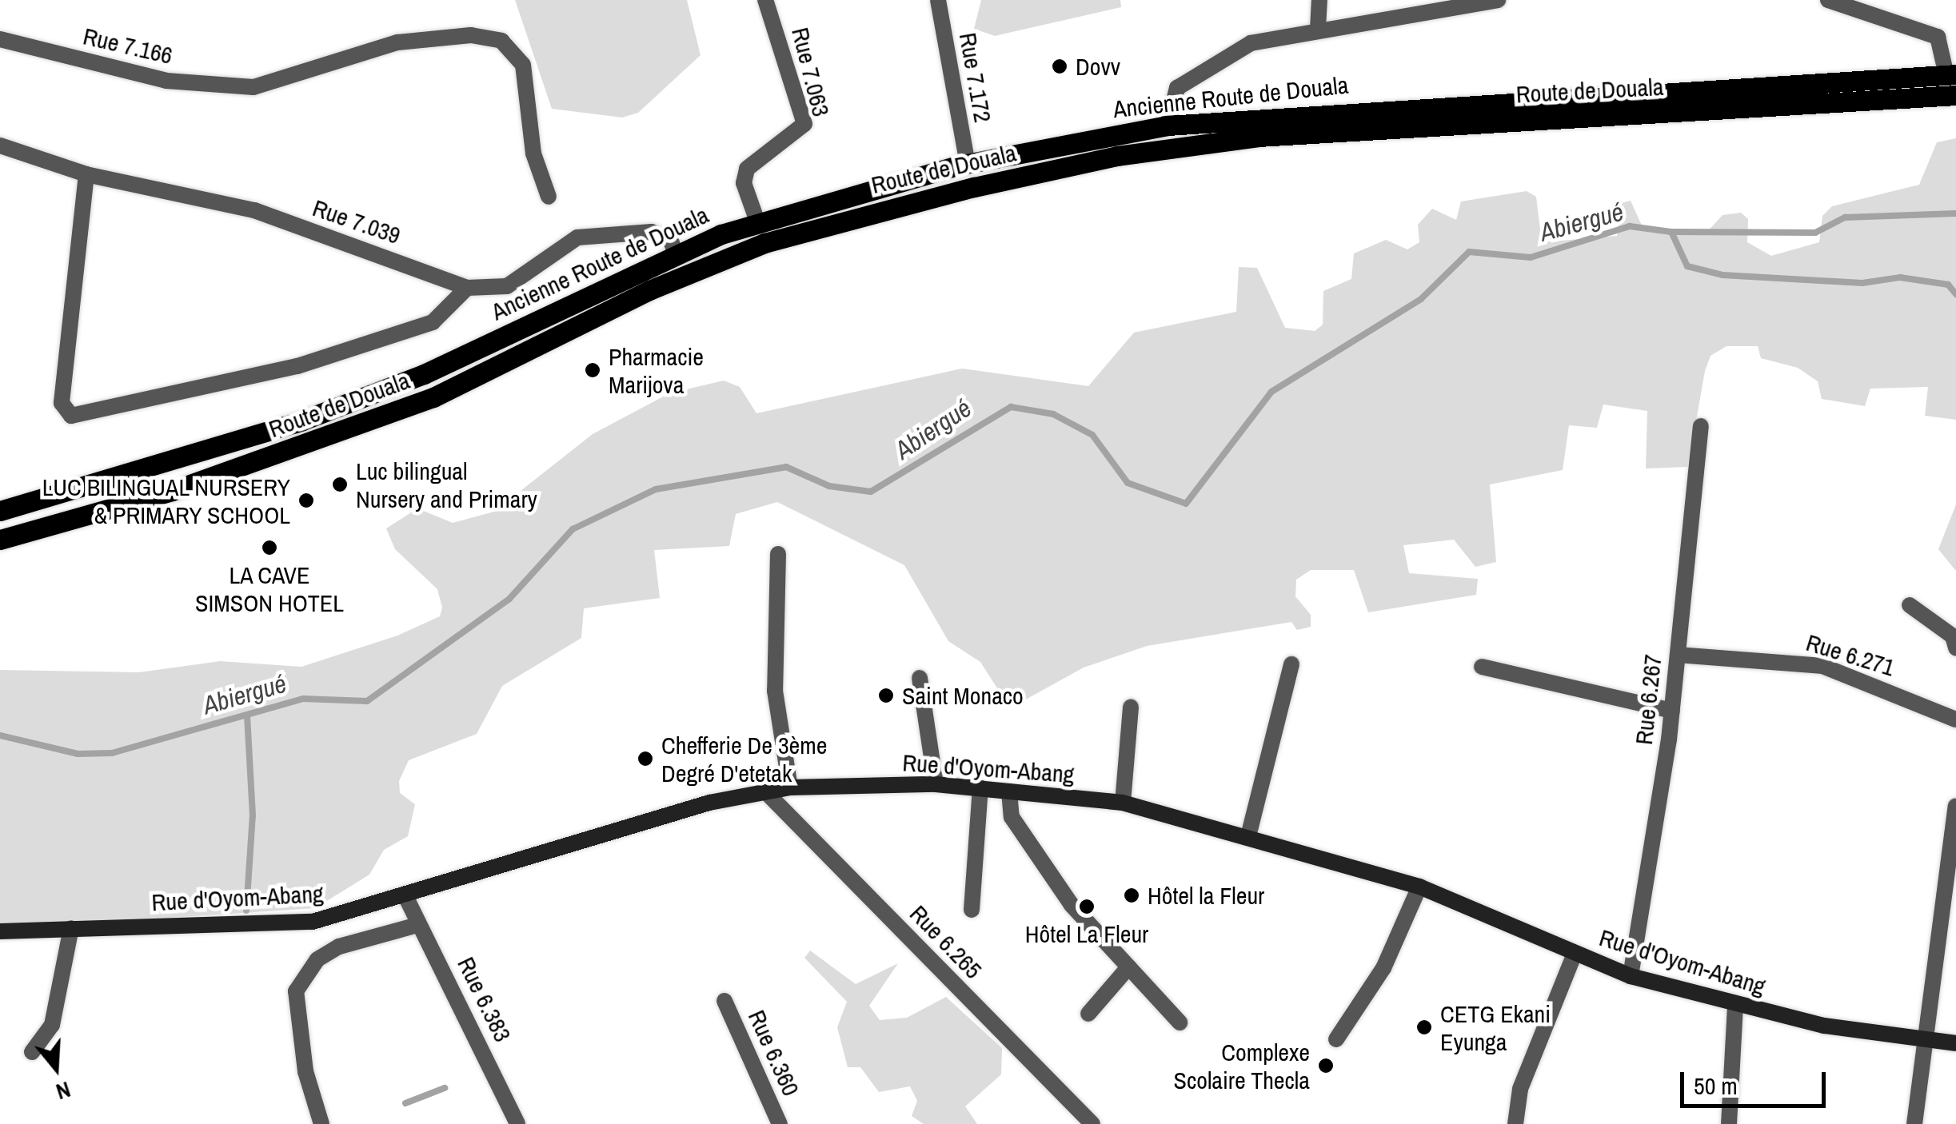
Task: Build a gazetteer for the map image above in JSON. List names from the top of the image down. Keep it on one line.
{"streets":{"main road":["Route de Douala","Ancienne Route de Douala","Rue d'Oyom-Abang"],"street":["Rue 7.166","Rue 7.063","Rue 7.172","Rue 7.039","Rue 6.271","Rue 6.267","Rue 6.265","Rue 6.383","Rue 6.360"]},"crossings":[["Rue 7.063","Ancienne Route de Douala"],["Rue 7.172","Ancienne Route de Douala"],["Ancienne Route de Douala","Rue 7.039"],["Rue 6.271","Rue 6.267"],["Rue 6.267","Rue d'Oyom-Abang"],["Rue d'Oyom-Abang","Rue 6.265"],["Rue d'Oyom-Abang","Rue 6.383"]],"water":["Abiergué"],"places":["Dovv","Pharmacie Marijova","Luc bilingual Nursery and Primary","LUC BILINGUAL NURSERY & PRIMARY SCHOOL","LA CAVE SIMSON HOTEL","Saint Monaco","Chefferie De 3ème Degré D'etetak","Hôtel la Fleur","Hôtel La Fleur","CETG Ekani Eyunga","Complexe Scolaire Thecla"],"scale_bar":"50 m","north":"bottom"}
